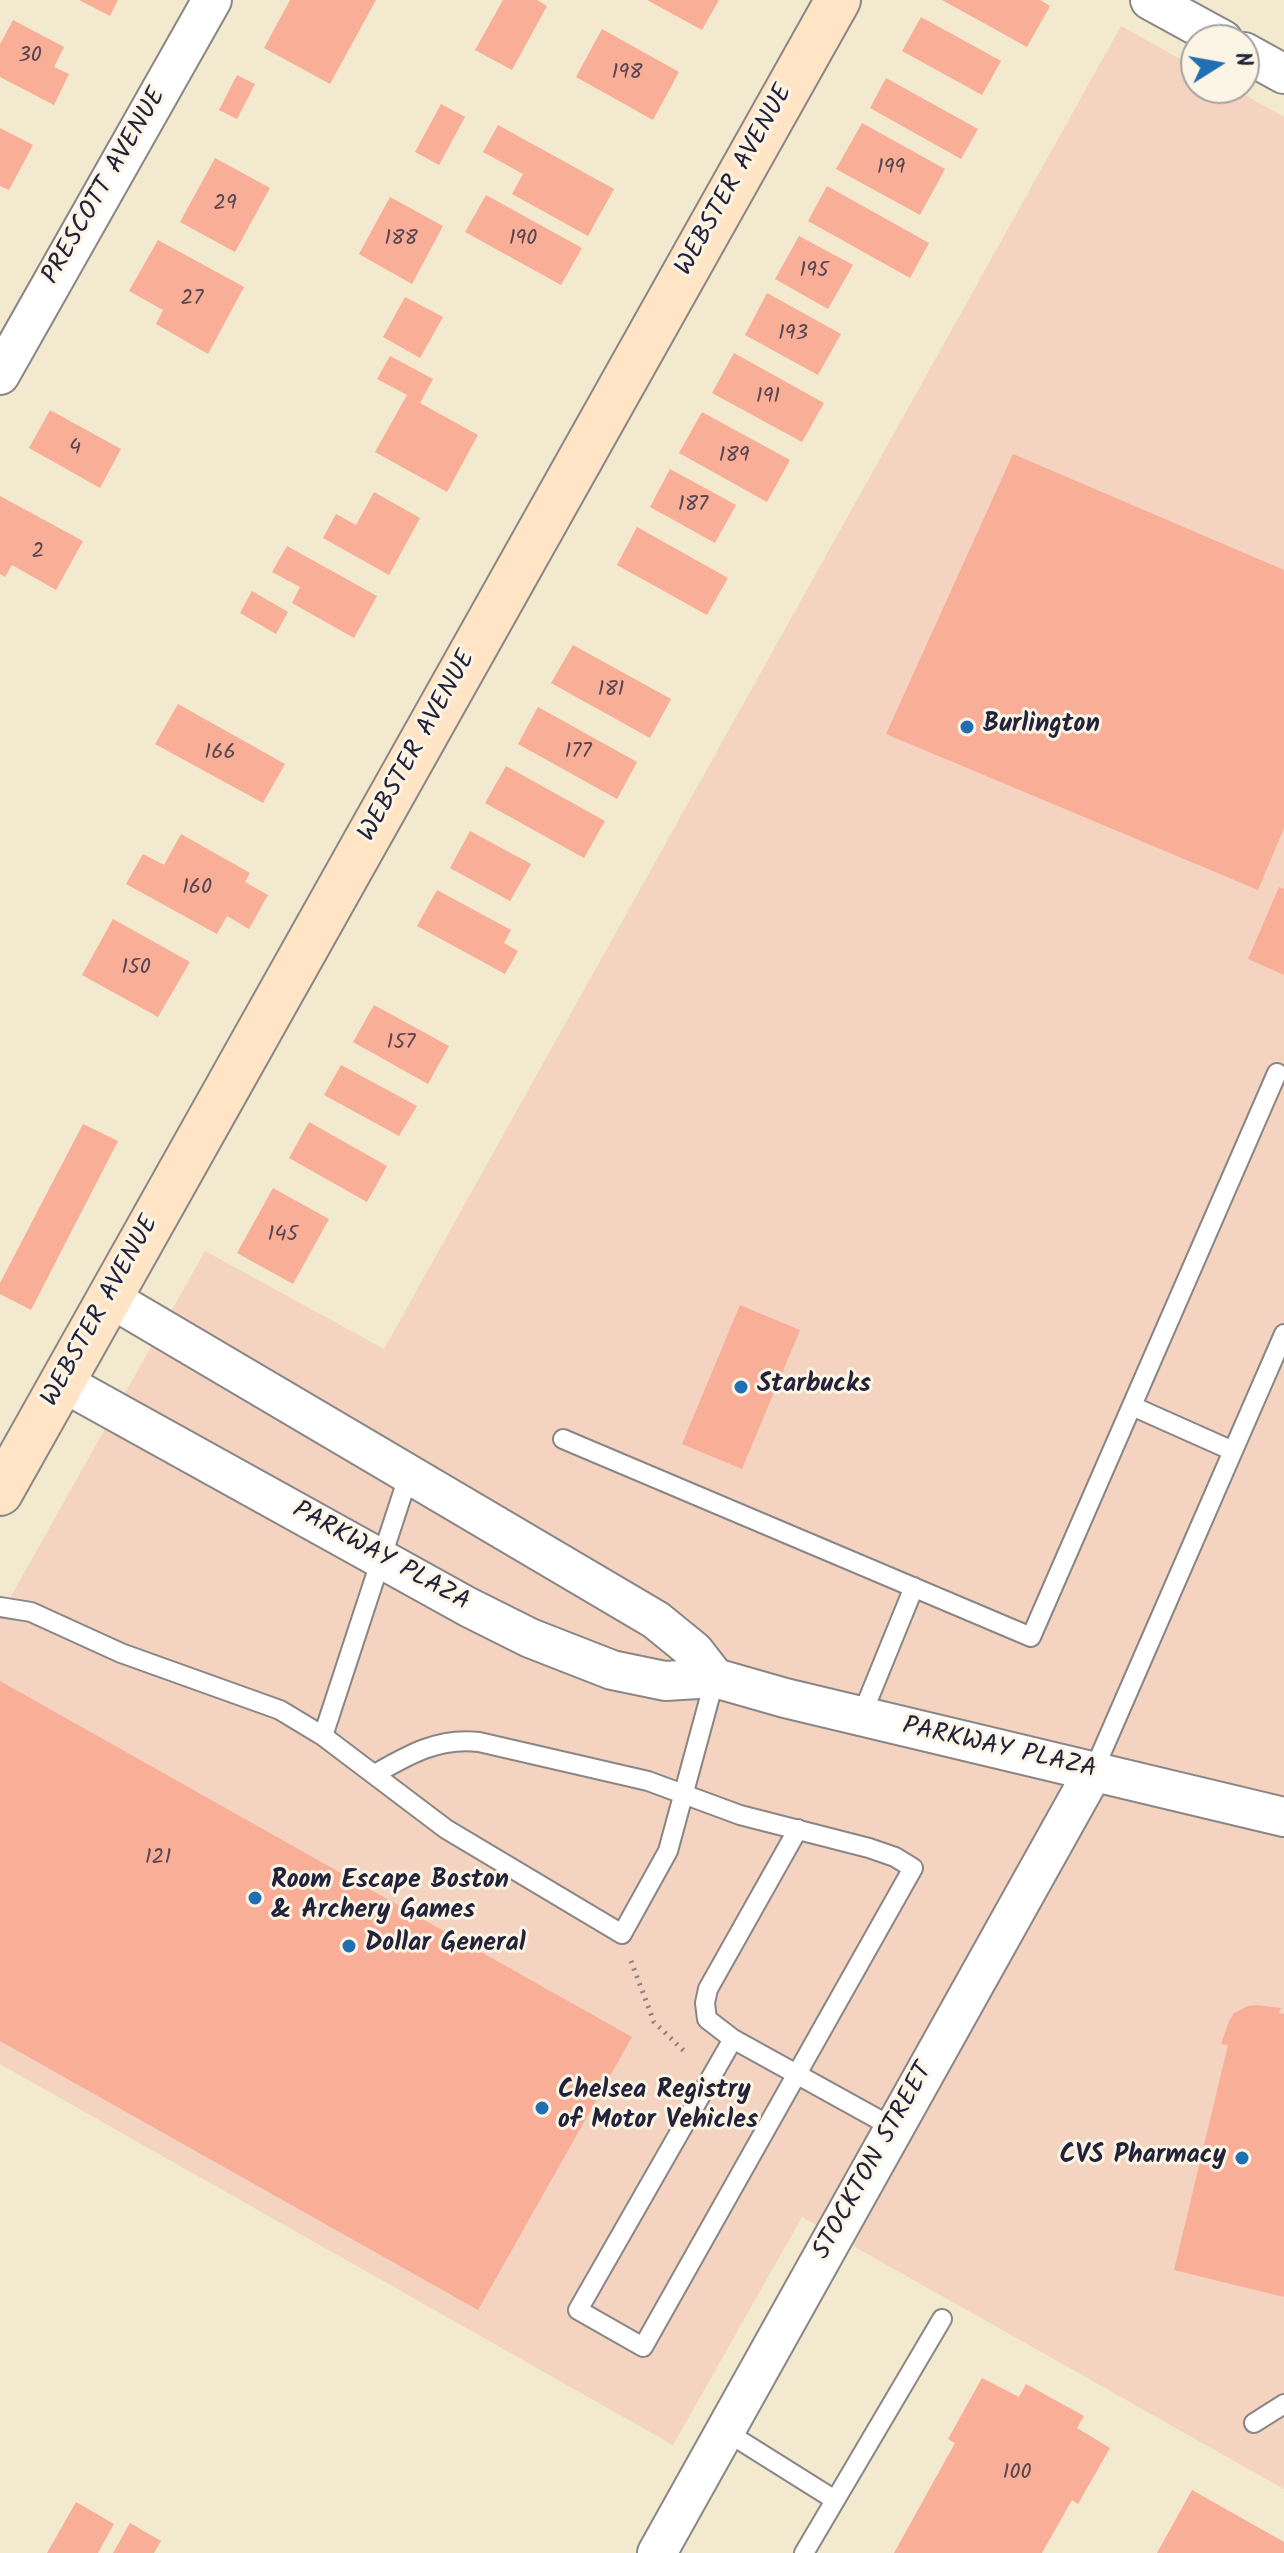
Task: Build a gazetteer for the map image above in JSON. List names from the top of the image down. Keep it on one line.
{"streets":{"street":["WEBSTER AVENUE","PRESCOTT AVENUE","PARKWAY PLAZA","STOCKTON STREET"]},"crossings":[["WEBSTER AVENUE","PARKWAY PLAZA"],["PARKWAY PLAZA","STOCKTON STREET"]],"places":["Burlington","Starbucks","Room Escape Boston & Archery Games","Dollar General","Chelsea Registry of Motor Vehicles","CVS Pharmacy"],"house_numbers":["30","198","199","29","188","190","195","27","193","191","4","189","187","2","181","177","166","160","150","157","145","121","100"],"north":"right"}
